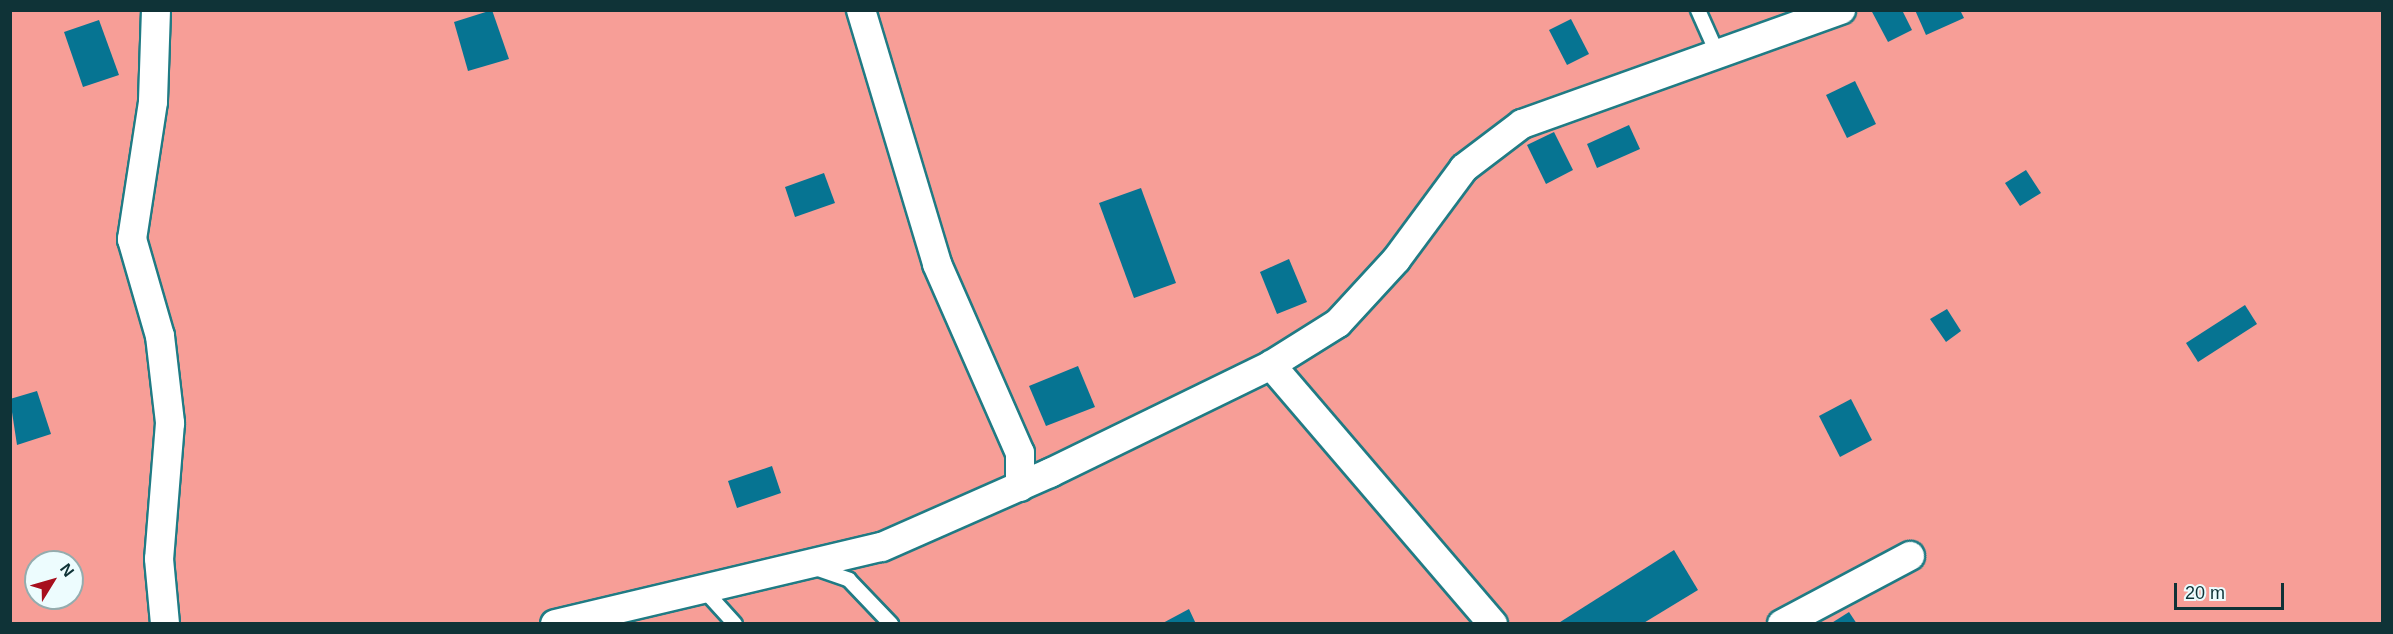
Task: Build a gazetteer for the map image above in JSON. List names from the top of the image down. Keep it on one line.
{"scale_bar":"20 m","north":"top right"}
